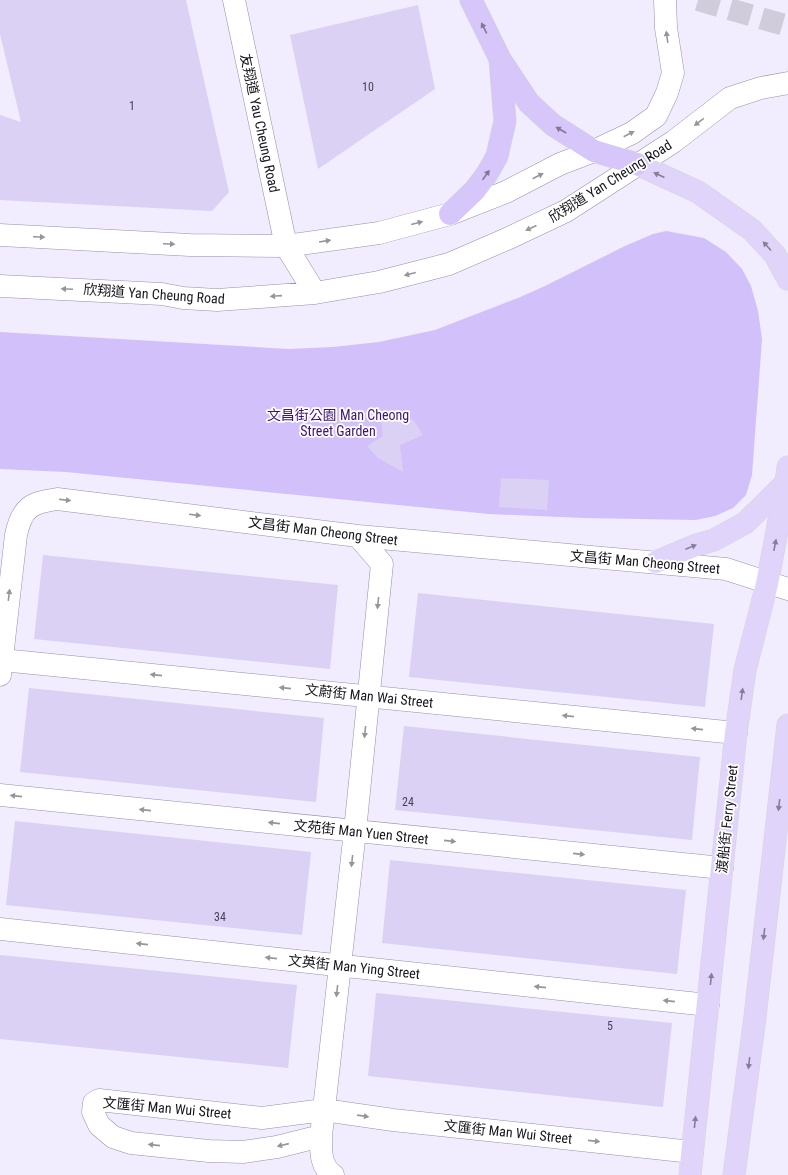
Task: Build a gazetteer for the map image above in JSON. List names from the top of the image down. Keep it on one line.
{"streets":{"main road":["渡船街 Ferry Street"],"street":["友翔道 Yau Cheung Road","欣翔道 Yan Cheung Road","文昌街 Man Cheong Street","文蔚街 Man Wai Street","文苑街 Man Yuen Street","文英街 Man Ying Street","文匯街 Man Wui Street"]},"crossings":[["友翔道 Yau Cheung Road","欣翔道 Yan Cheung Road"],["文昌街 Man Cheong Street","文蔚街 Man Wai Street"],["文昌街 Man Cheong Street","渡船街 Ferry Street"],["文蔚街 Man Wai Street","渡船街 Ferry Street"],["渡船街 Ferry Street","文苑街 Man Yuen Street"],["渡船街 Ferry Street","文英街 Man Ying Street"],["渡船街 Ferry Street","文匯街 Man Wui Street"]],"one_way":["文蔚街 Man Wai Street","文英街 Man Ying Street"],"parks":["文昌街公園 Man Cheong Street Garden"],"house_numbers":["10","1","24","34","5"]}
